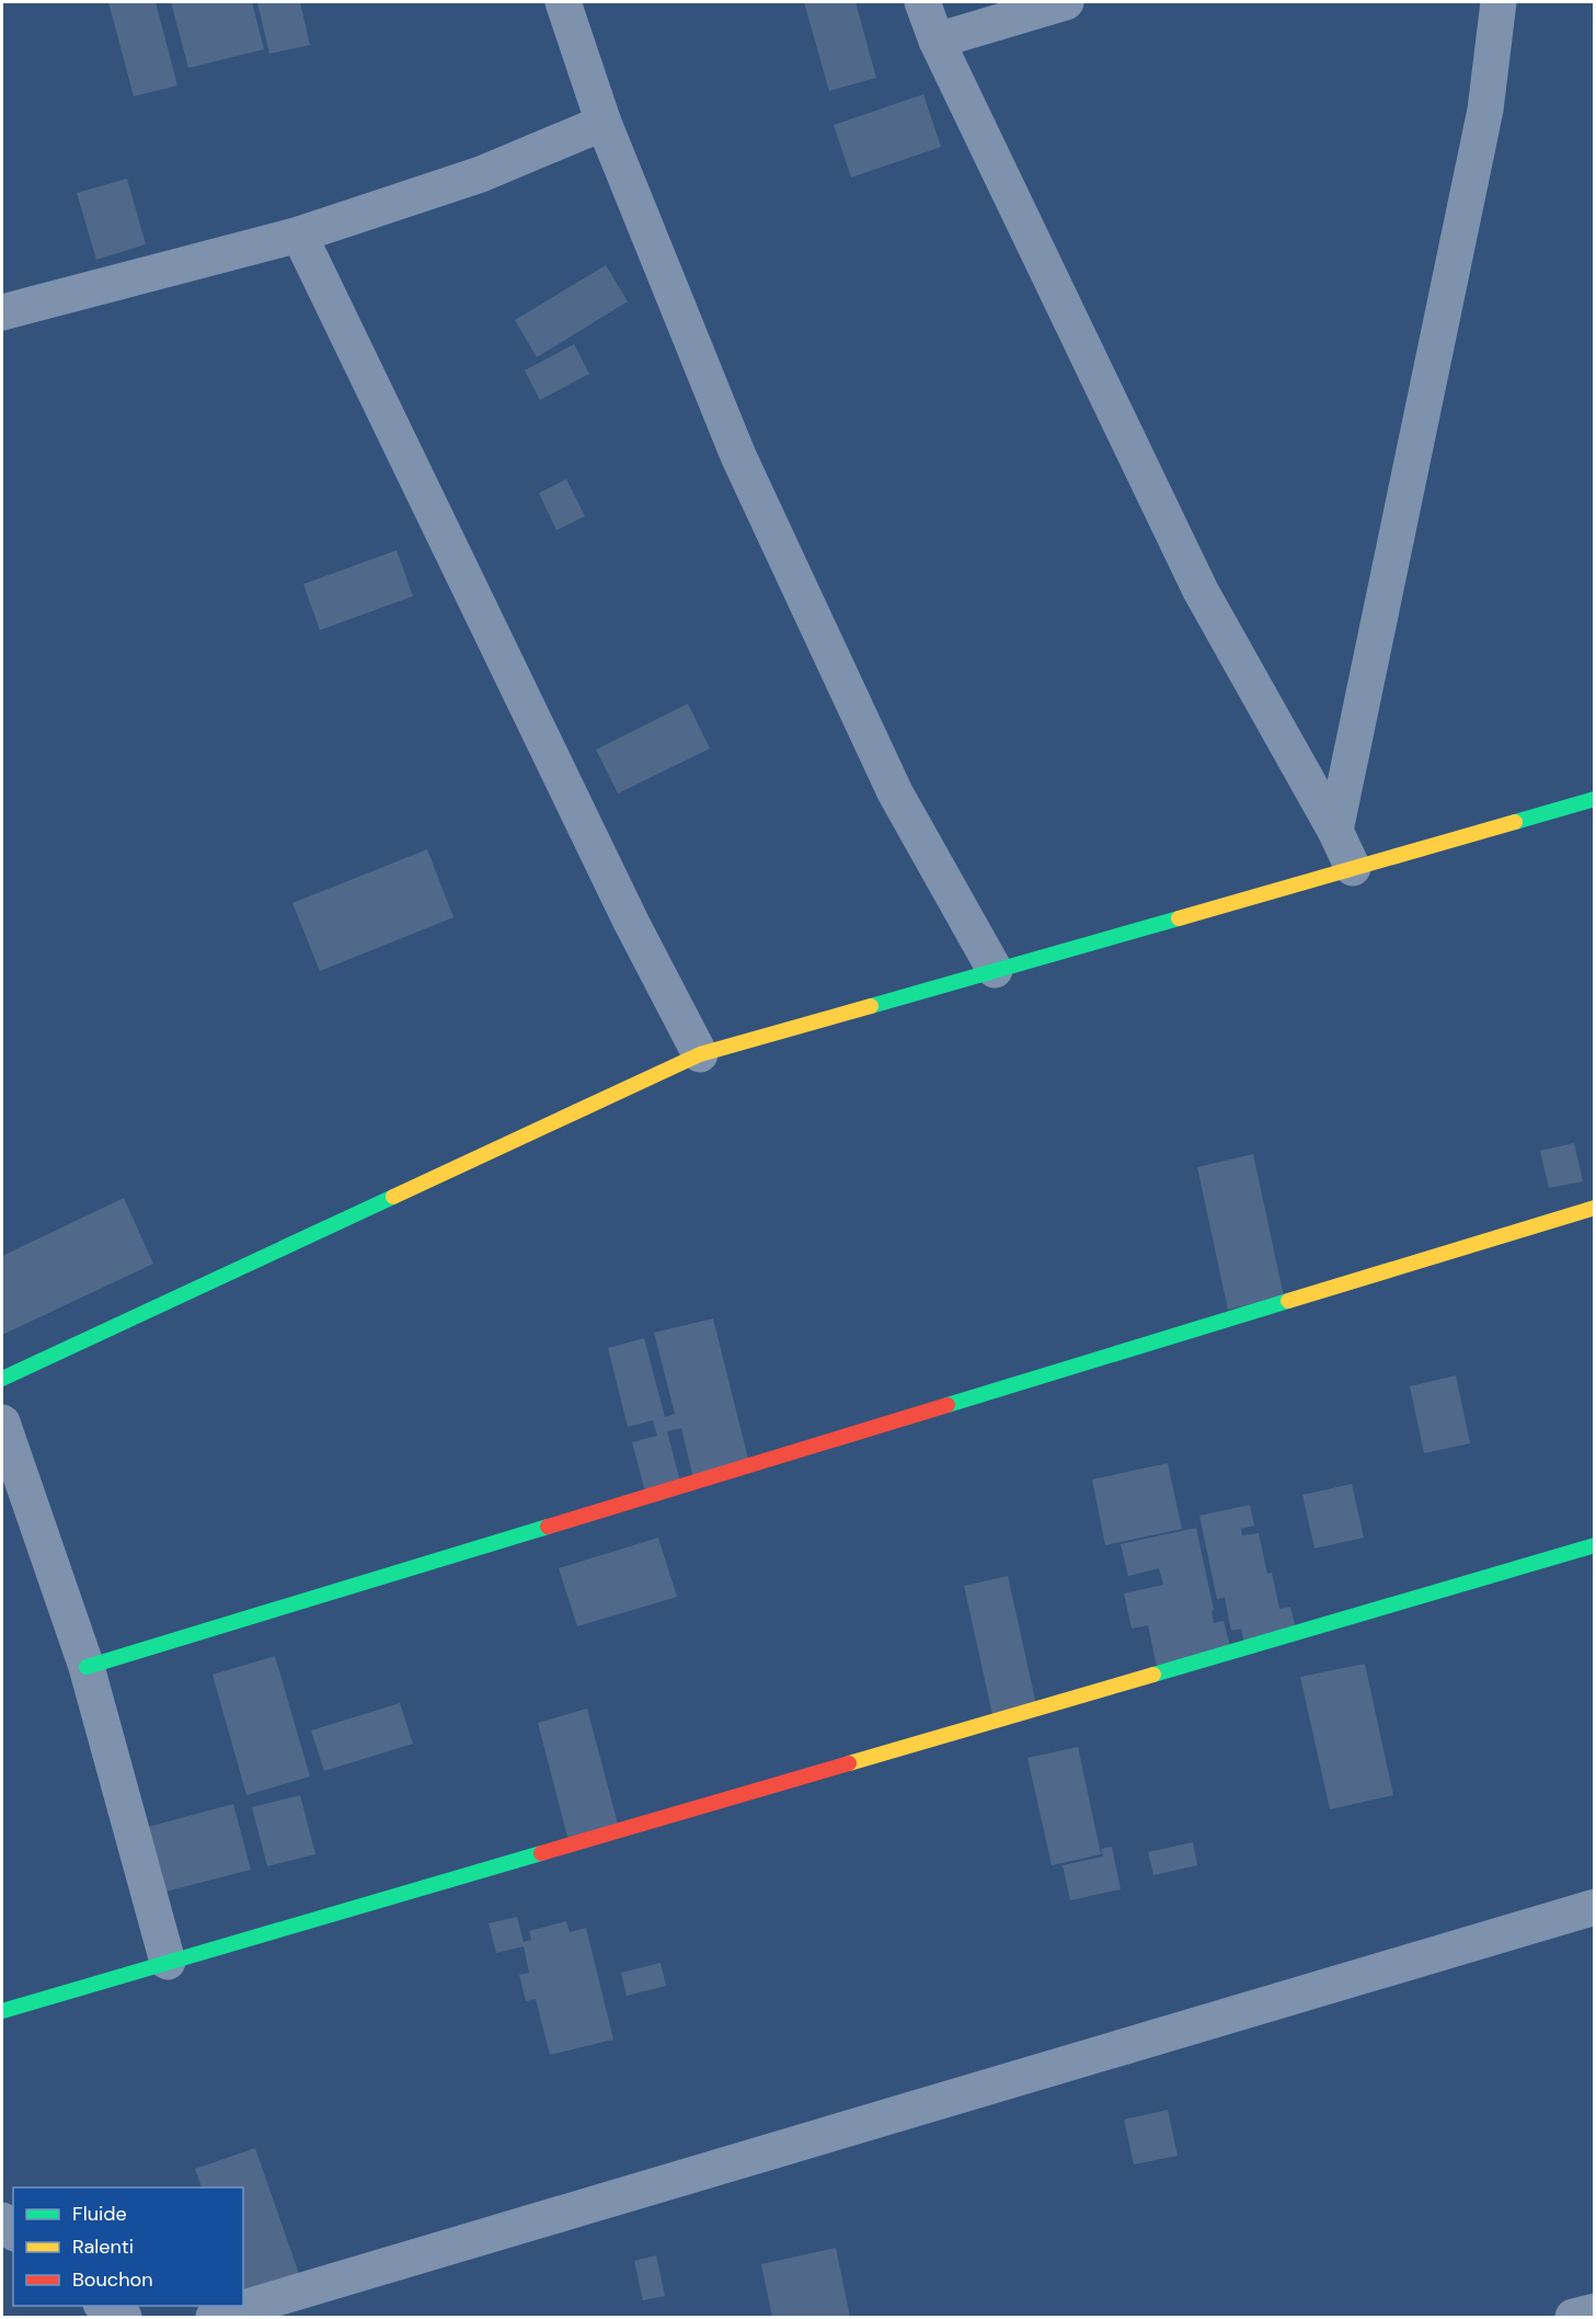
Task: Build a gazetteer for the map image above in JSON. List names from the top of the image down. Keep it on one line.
{"legend":["Fluide","Ralenti","Bouchon"]}
